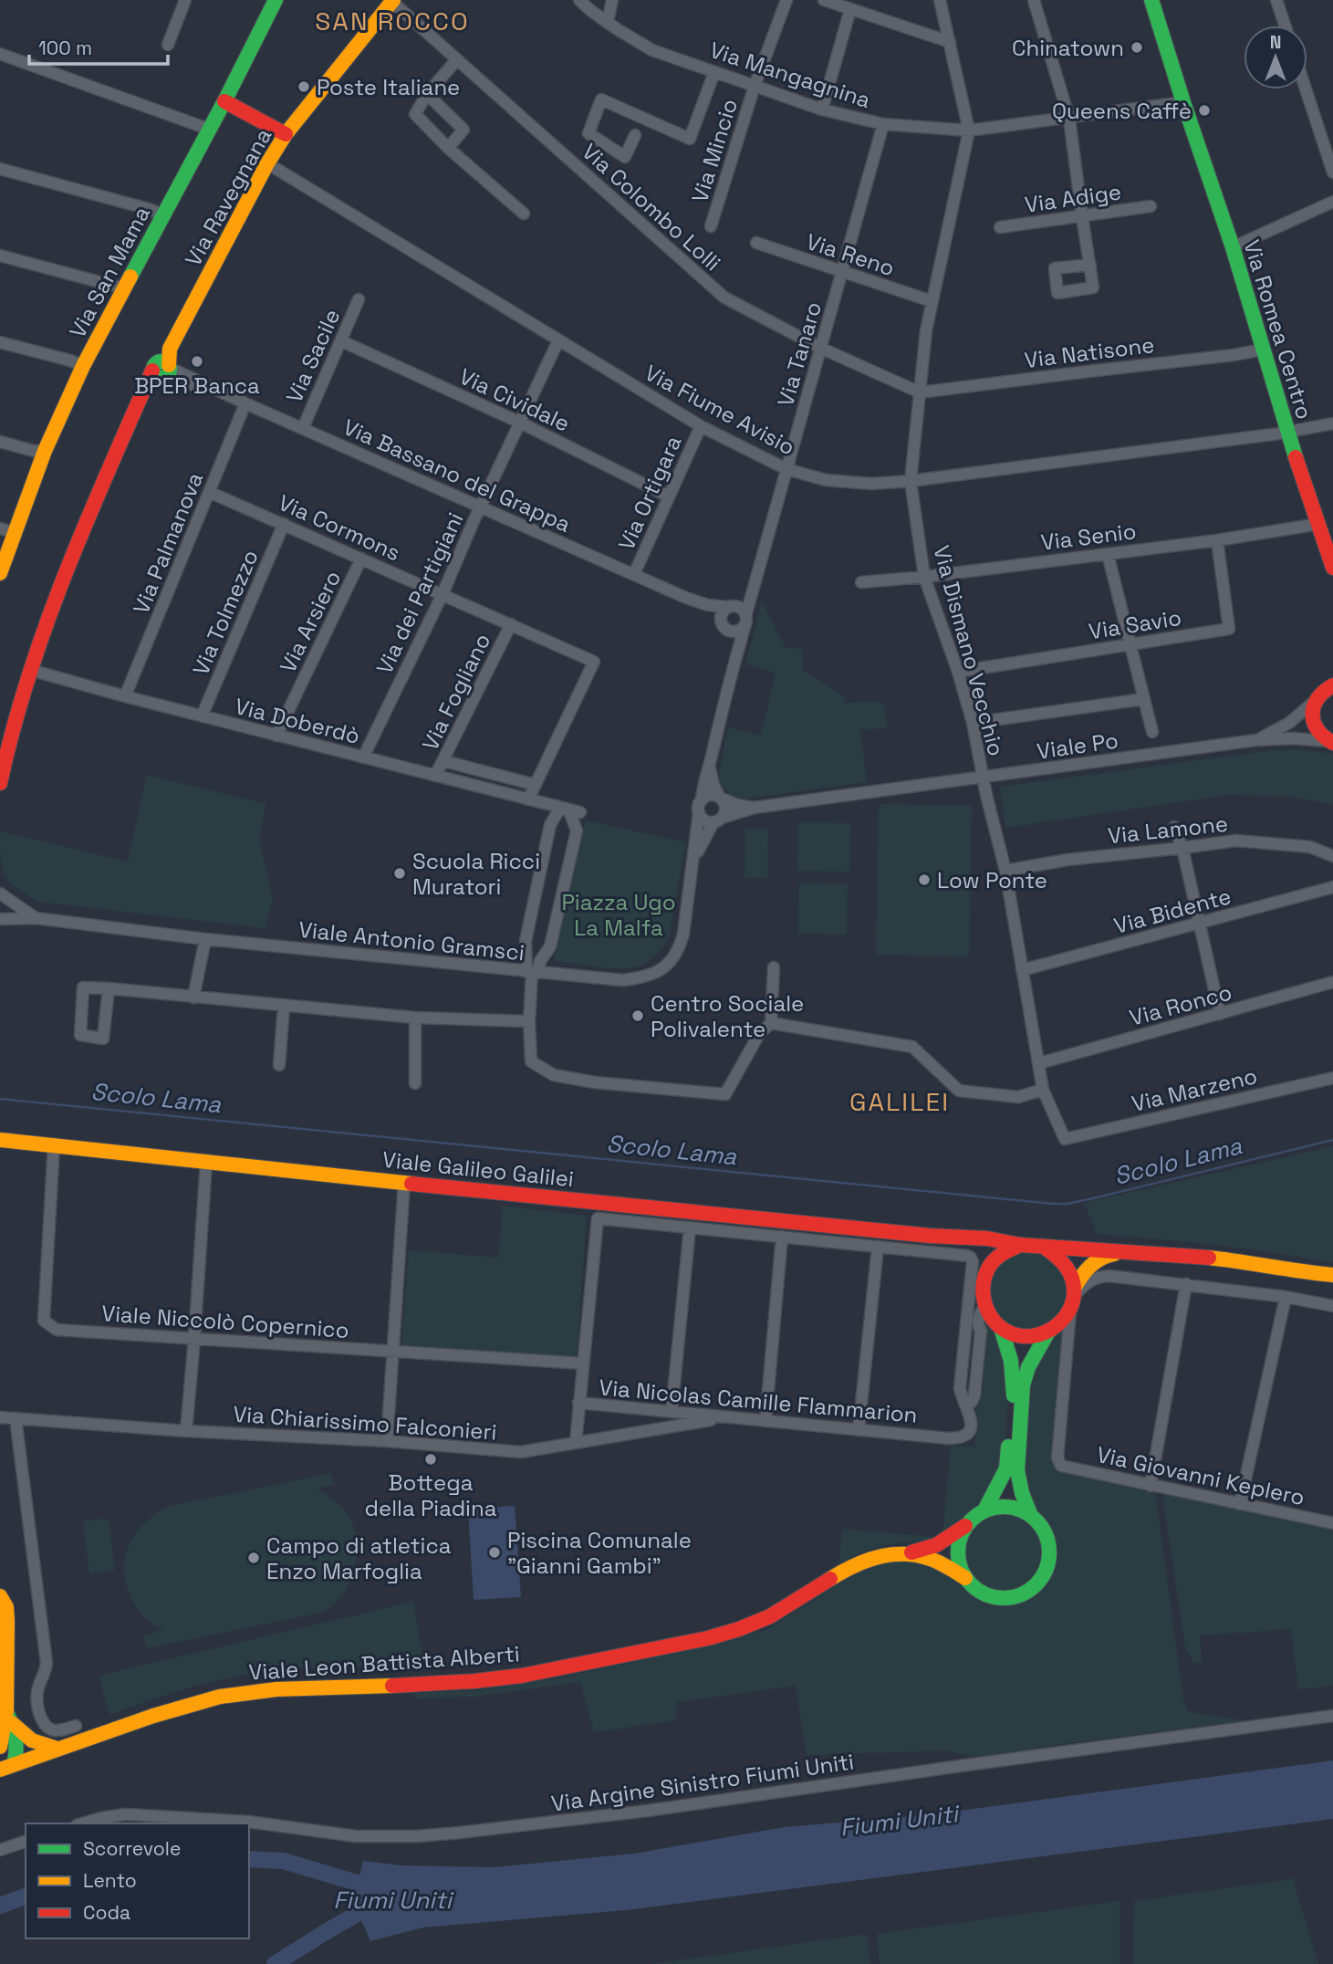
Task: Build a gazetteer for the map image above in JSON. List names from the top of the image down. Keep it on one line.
{"streets":{"street":["Via Mangagnina","Via Mincio","Via Ravegnana","Via Adige","Via Colombo Lolli","Via Reno","Via San Mama","Via Romea Centro","Via Natisone","Via Tanaro","Via Sacile","Via Cividale","Via Fiume Avisio","Via Bassano del Grappa","Via Ortigara","Via Cormons","Via Senio","Via Palmanova","Via dei Partigiani","Via Tolmezzo","Via Arsiero","Via Savio","Via Dismano Vecchio","Via Fogliano","Via Doberdò","Viale Po","Via Lamone","Via Bidente","Viale Antonio Gramsci","Via Ronco","Via Marzeno","Viale Galileo Galilei","Viale Niccolò Copernico","Via Nicolas Camille Flammarion","Via Chiarissimo Falconieri","Via Giovanni Keplero","Viale Leon Battista Alberti","Via Argine Sinistro Fiumi Uniti"]},"crossings":[["Via Mangagnina","Via Mincio"],["Via Mangagnina","Via Romea Centro"],["Via Mangagnina","Via Tanaro"],["Via Mangagnina","Via Dismano Vecchio"],["Via Ravegnana","Via Colombo Lolli"],["Via Ravegnana","Via Fiume Avisio"],["Via Ravegnana","Via Bassano del Grappa"],["Via Ravegnana","Via Doberdò"],["Via Colombo Lolli","Via Natisone"],["Via Colombo Lolli","Via Tanaro"],["Via Colombo Lolli","Via Dismano Vecchio"],["Via Reno","Via Tanaro"],["Via Reno","Via Dismano Vecchio"],["Via Romea Centro","Via Natisone"],["Via Romea Centro","Via Fiume Avisio"],["Via Romea Centro","Via Senio"],["Via Natisone","Via Dismano Vecchio"],["Via Tanaro","Via Fiume Avisio"],["Via Tanaro","Via Bassano del Grappa"],["Via Tanaro","Viale Antonio Gramsci"],["Via Sacile","Via Cividale"],["Via Sacile","Via Bassano del Grappa"],["Via Cividale","Via Ortigara"],["Via Cividale","Via dei Partigiani"],["Via Fiume Avisio","Via Ortigara"],["Via Fiume Avisio","Via dei Partigiani"],["Via Fiume Avisio","Via Dismano Vecchio"],["Via Bassano del Grappa","Via Ortigara"],["Via Bassano del Grappa","Via Palmanova"],["Via Bassano del Grappa","Via dei Partigiani"],["Via Bassano del Grappa","Viale Antonio Gramsci"],["Via Cormons","Via Palmanova"],["Via Cormons","Via dei Partigiani"],["Via Cormons","Via Tolmezzo"],["Via Cormons","Via Arsiero"],["Via Cormons","Via Fogliano"],["Via Senio","Via Savio"],["Via Senio","Via Dismano Vecchio"],["Via Palmanova","Via Doberdò"],["Via dei Partigiani","Via Doberdò"],["Via Tolmezzo","Via Doberdò"],["Via Arsiero","Via Doberdò"],["Via Savio","Via Dismano Vecchio"],["Via Dismano Vecchio","Viale Po"],["Via Dismano Vecchio","Via Lamone"],["Via Dismano Vecchio","Via Bidente"],["Via Dismano Vecchio","Via Ronco"],["Via Dismano Vecchio","Via Marzeno"],["Via Fogliano","Via Doberdò"],["Viale Po","Viale Antonio Gramsci"],["Viale Galileo Galilei","Viale Niccolò Copernico"],["Viale Galileo Galilei","Via Giovanni Keplero"],["Via Nicolas Camille Flammarion","Via Chiarissimo Falconieri"]],"districts":["SAN ROCCO","GALILEI"],"water":["Scolo Lama","Fiumi Uniti"],"parks":["Piazza Ugo La Malfa"],"places":["Chinatown","Poste Italiane","Queens Caffè","BPER Banca","Scuola Ricci Muratori","Low Ponte","Centro Sociale Polivalente","Bottega della Piadina","Piscina Comunale \"Gianni Gambi\"","Campo di atletica Enzo Marfoglia"],"legend":["Scorrevole","Lento","Coda"],"scale_bar":"100 m","north":"top"}
